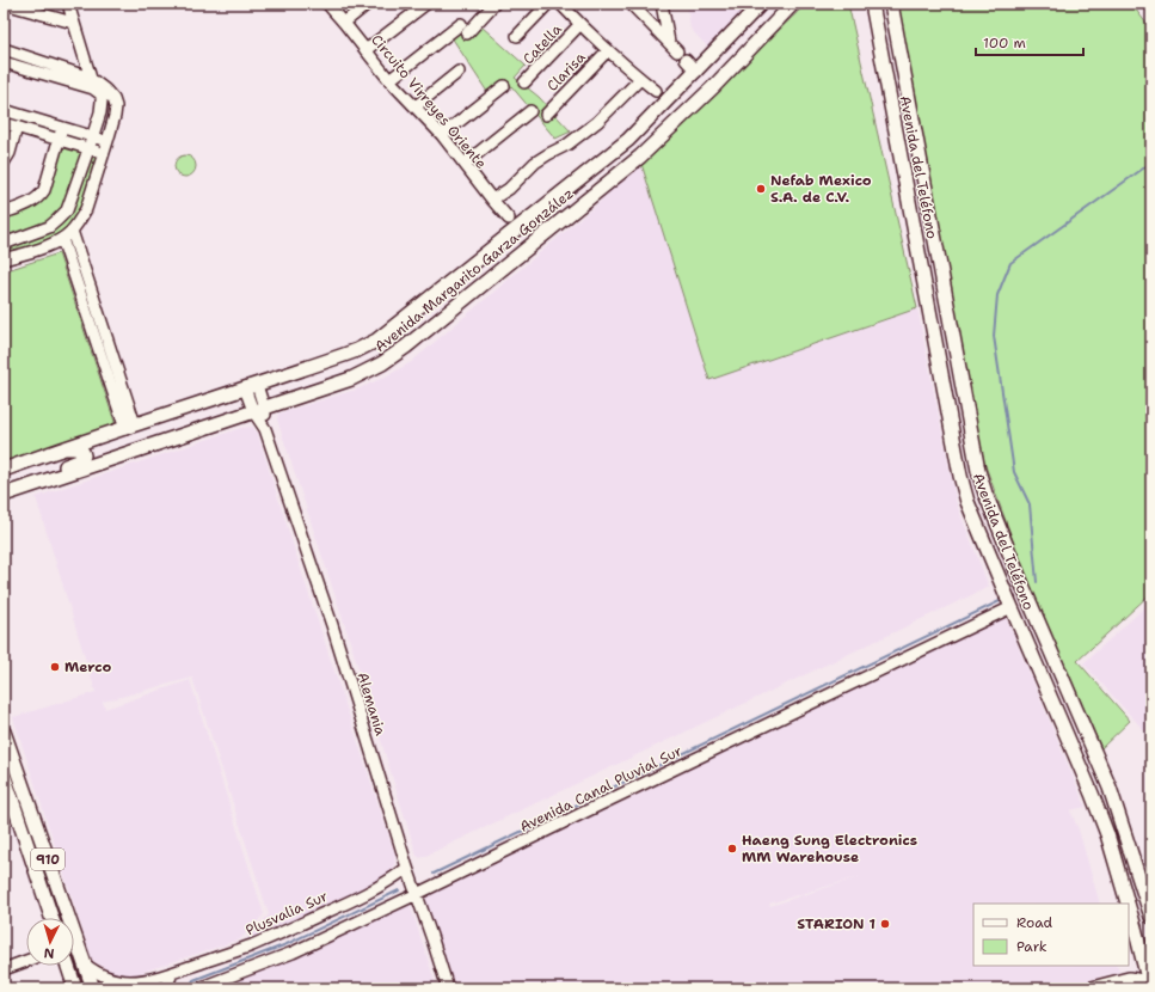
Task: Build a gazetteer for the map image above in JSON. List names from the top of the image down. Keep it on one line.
{"streets":{"main road":["Avenida del Teléfono","Avenida Margarito Garza González","910"],"street":["Catella","Clarisa","Circuito Virreyes Oriente","Alemania","Avenida Canal Pluvial Sur","Plusvalia Sur"]},"crossings":[["Avenida del Teléfono","Avenida Canal Pluvial Sur"],["Avenida Margarito Garza González","Alemania"],["Alemania","Avenida Canal Pluvial Sur"],["Alemania","Plusvalia Sur"],["910","Plusvalia Sur"]],"places":["Nefab Mexico S.A. de C.V.","Merco","Haeng Sung Electronics MM Warehouse","STARION 1"],"legend":["Road","Park"],"scale_bar":"100 m","north":"bottom"}
